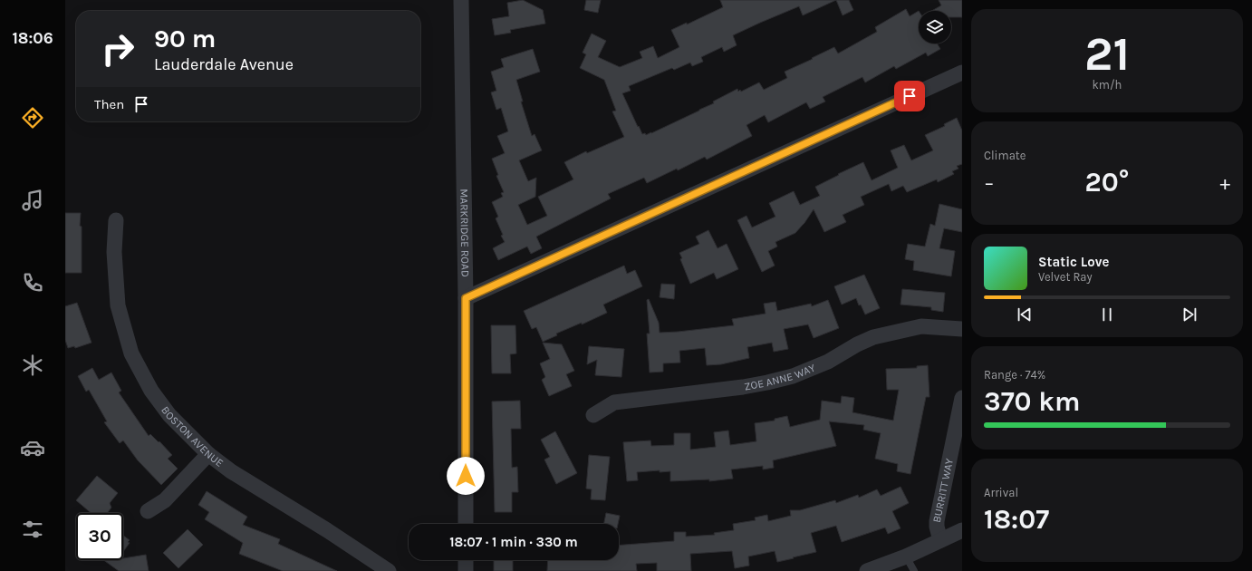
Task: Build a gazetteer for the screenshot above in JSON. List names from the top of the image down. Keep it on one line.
{"streets":{"street":["MARKRIDGE ROAD","ZOE ANNE WAY","BOSTON AVENUE","BURRITT WAY"]},"page":{"tabs":"18:06","tile":[["21","km/h"],"Climate",["Range · 74%","370 km"],["Arrival","18:07"]],"turn":["90 m","Lauderdale Avenue"],"then":"Then","heat":["−","20°","+"],"song":["Static Love","Velvet Ray"],"limit":"30","trip":"18:07 · 1 min · 330 m"}}
